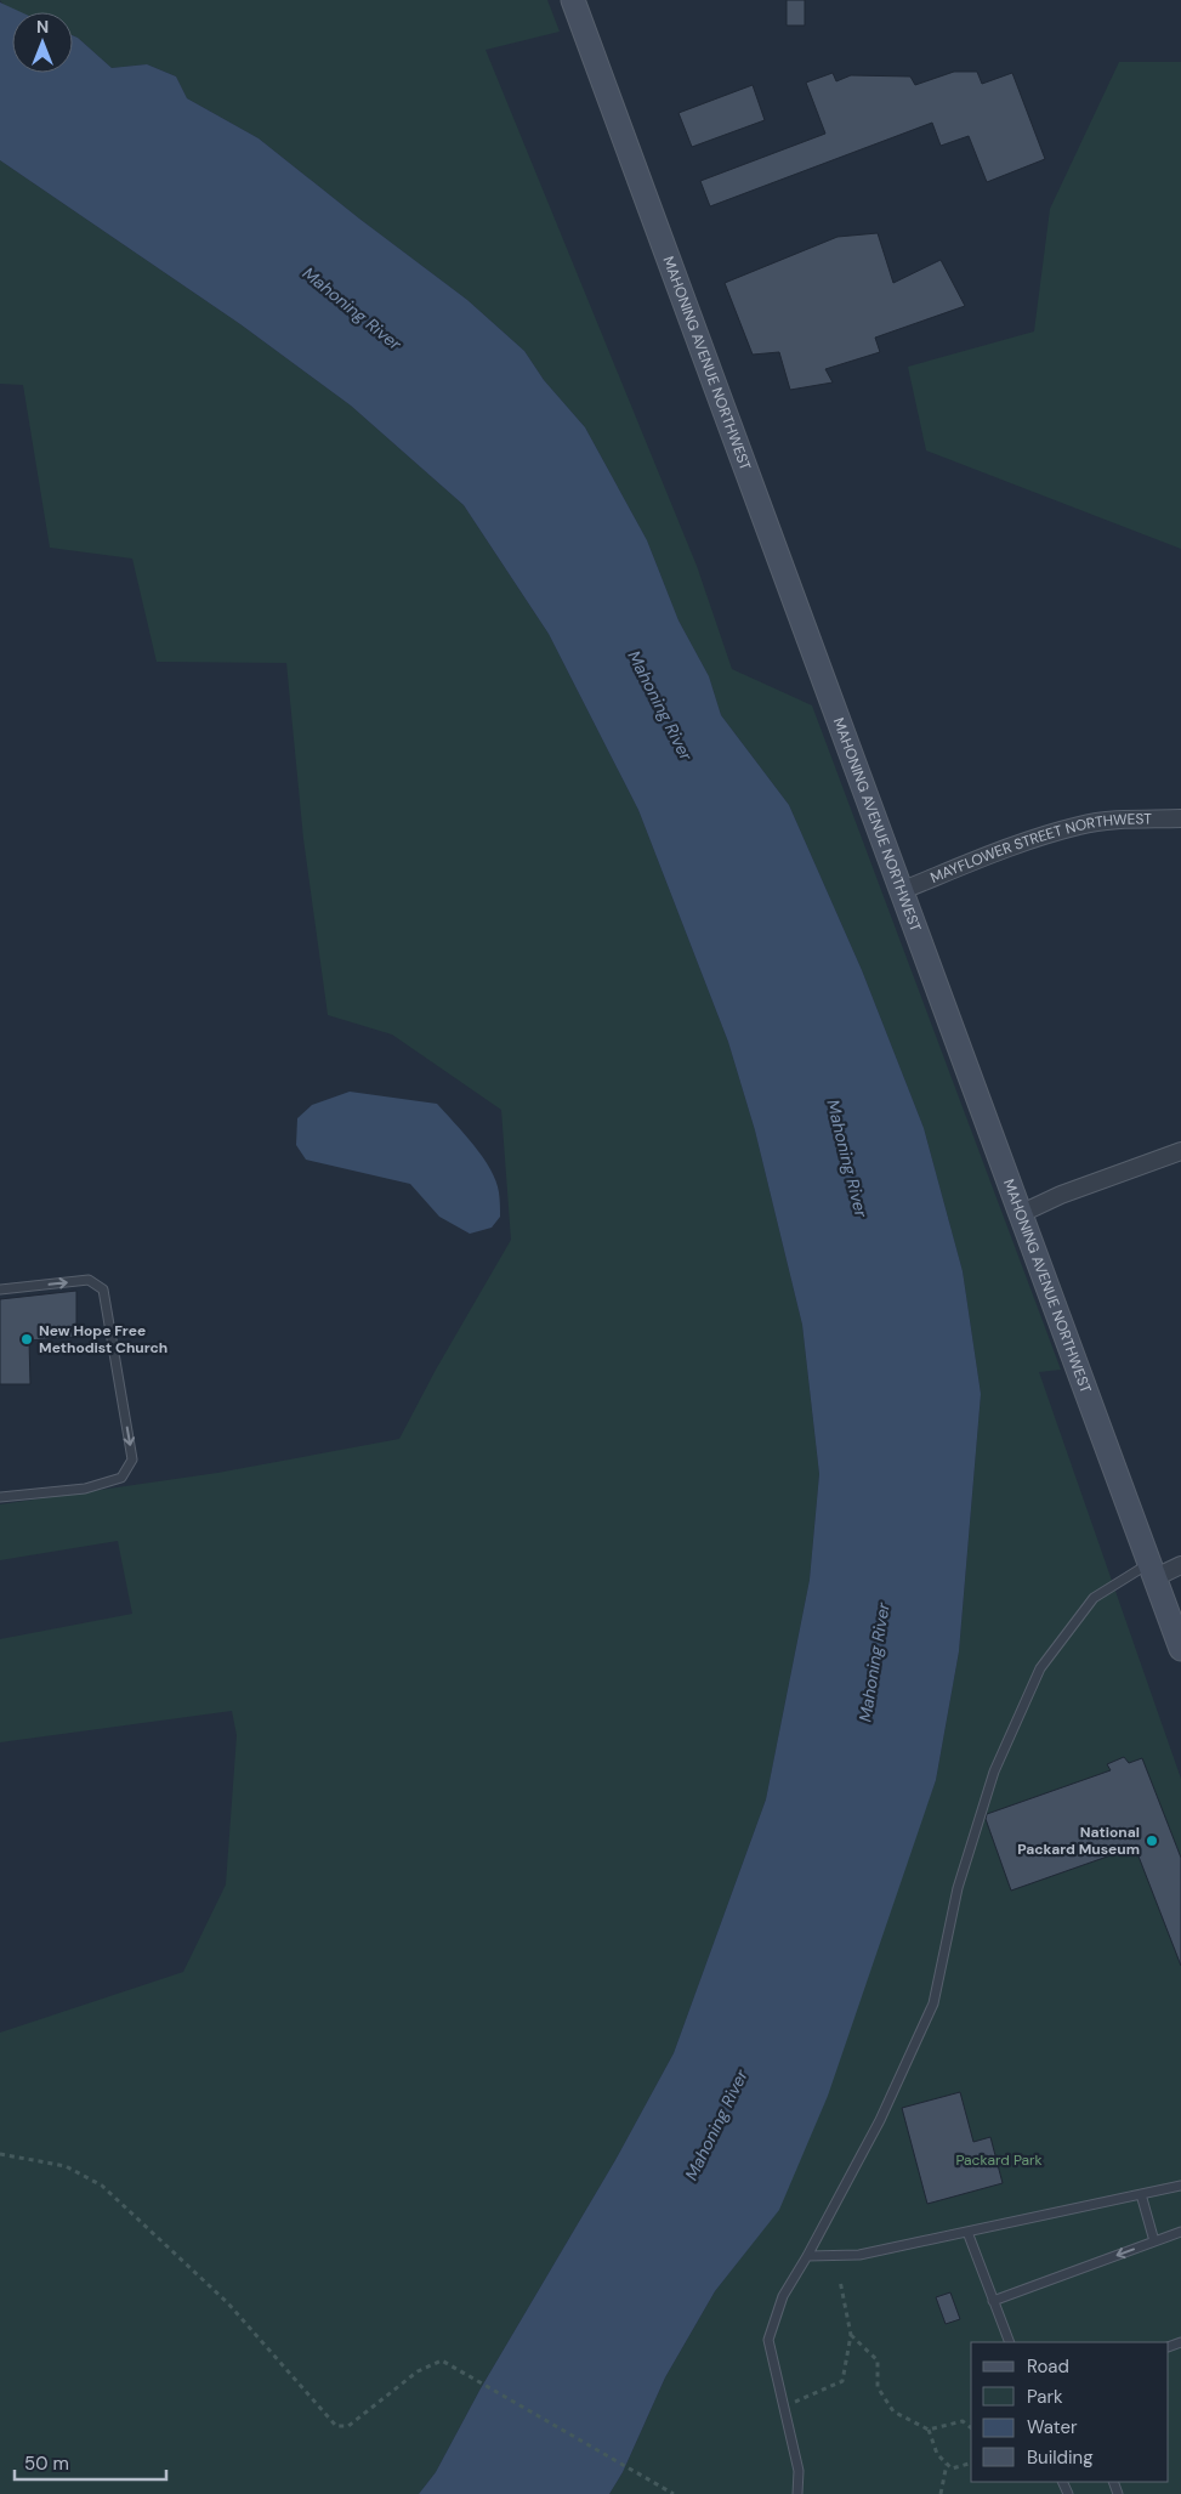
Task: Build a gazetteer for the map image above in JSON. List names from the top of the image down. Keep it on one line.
{"streets":{"main road":["MAHONING AVENUE NORTHWEST"],"street":["MAYFLOWER STREET NORTHWEST"]},"crossings":[["MAHONING AVENUE NORTHWEST","MAYFLOWER STREET NORTHWEST"]],"water":["Mahoning River"],"parks":["Packard Park"],"places":["New Hope Free Methodist Church","National Packard Museum"],"legend":["Road","Park","Water","Building"],"scale_bar":"50 m","north":"top"}
